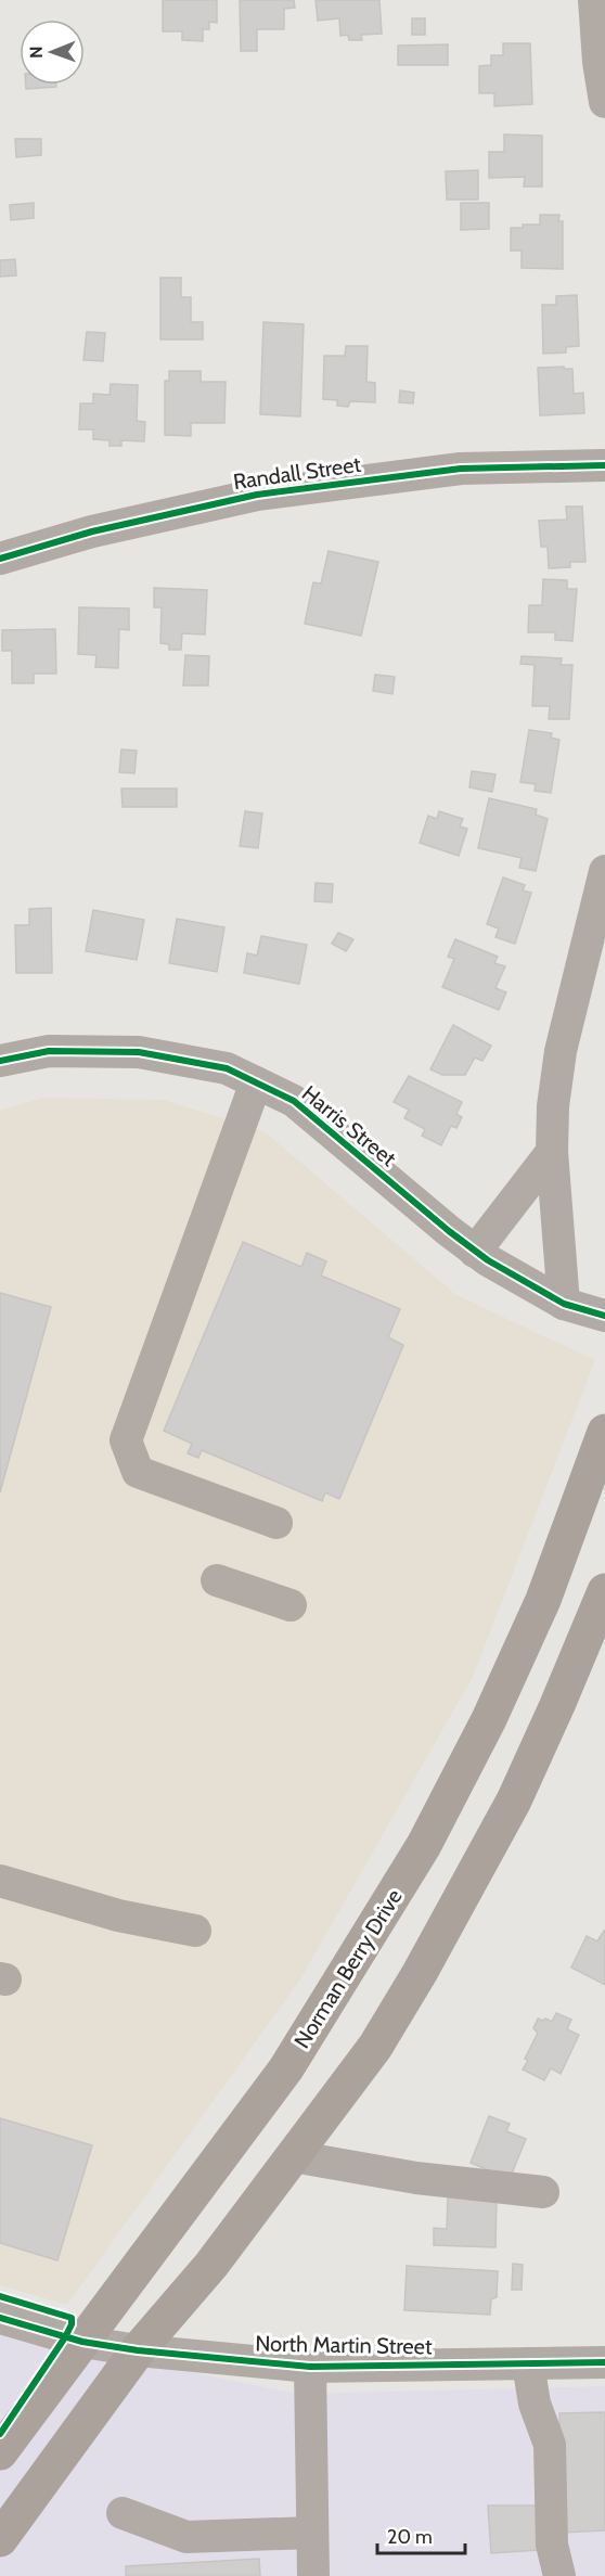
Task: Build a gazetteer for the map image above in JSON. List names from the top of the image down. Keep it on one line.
{"streets":{"main road":["Norman Berry Drive"],"street":["Randall Street","Harris Street","North Martin Street"]},"crossings":[["Norman Berry Drive","North Martin Street"]],"scale_bar":"20 m","north":"left"}
